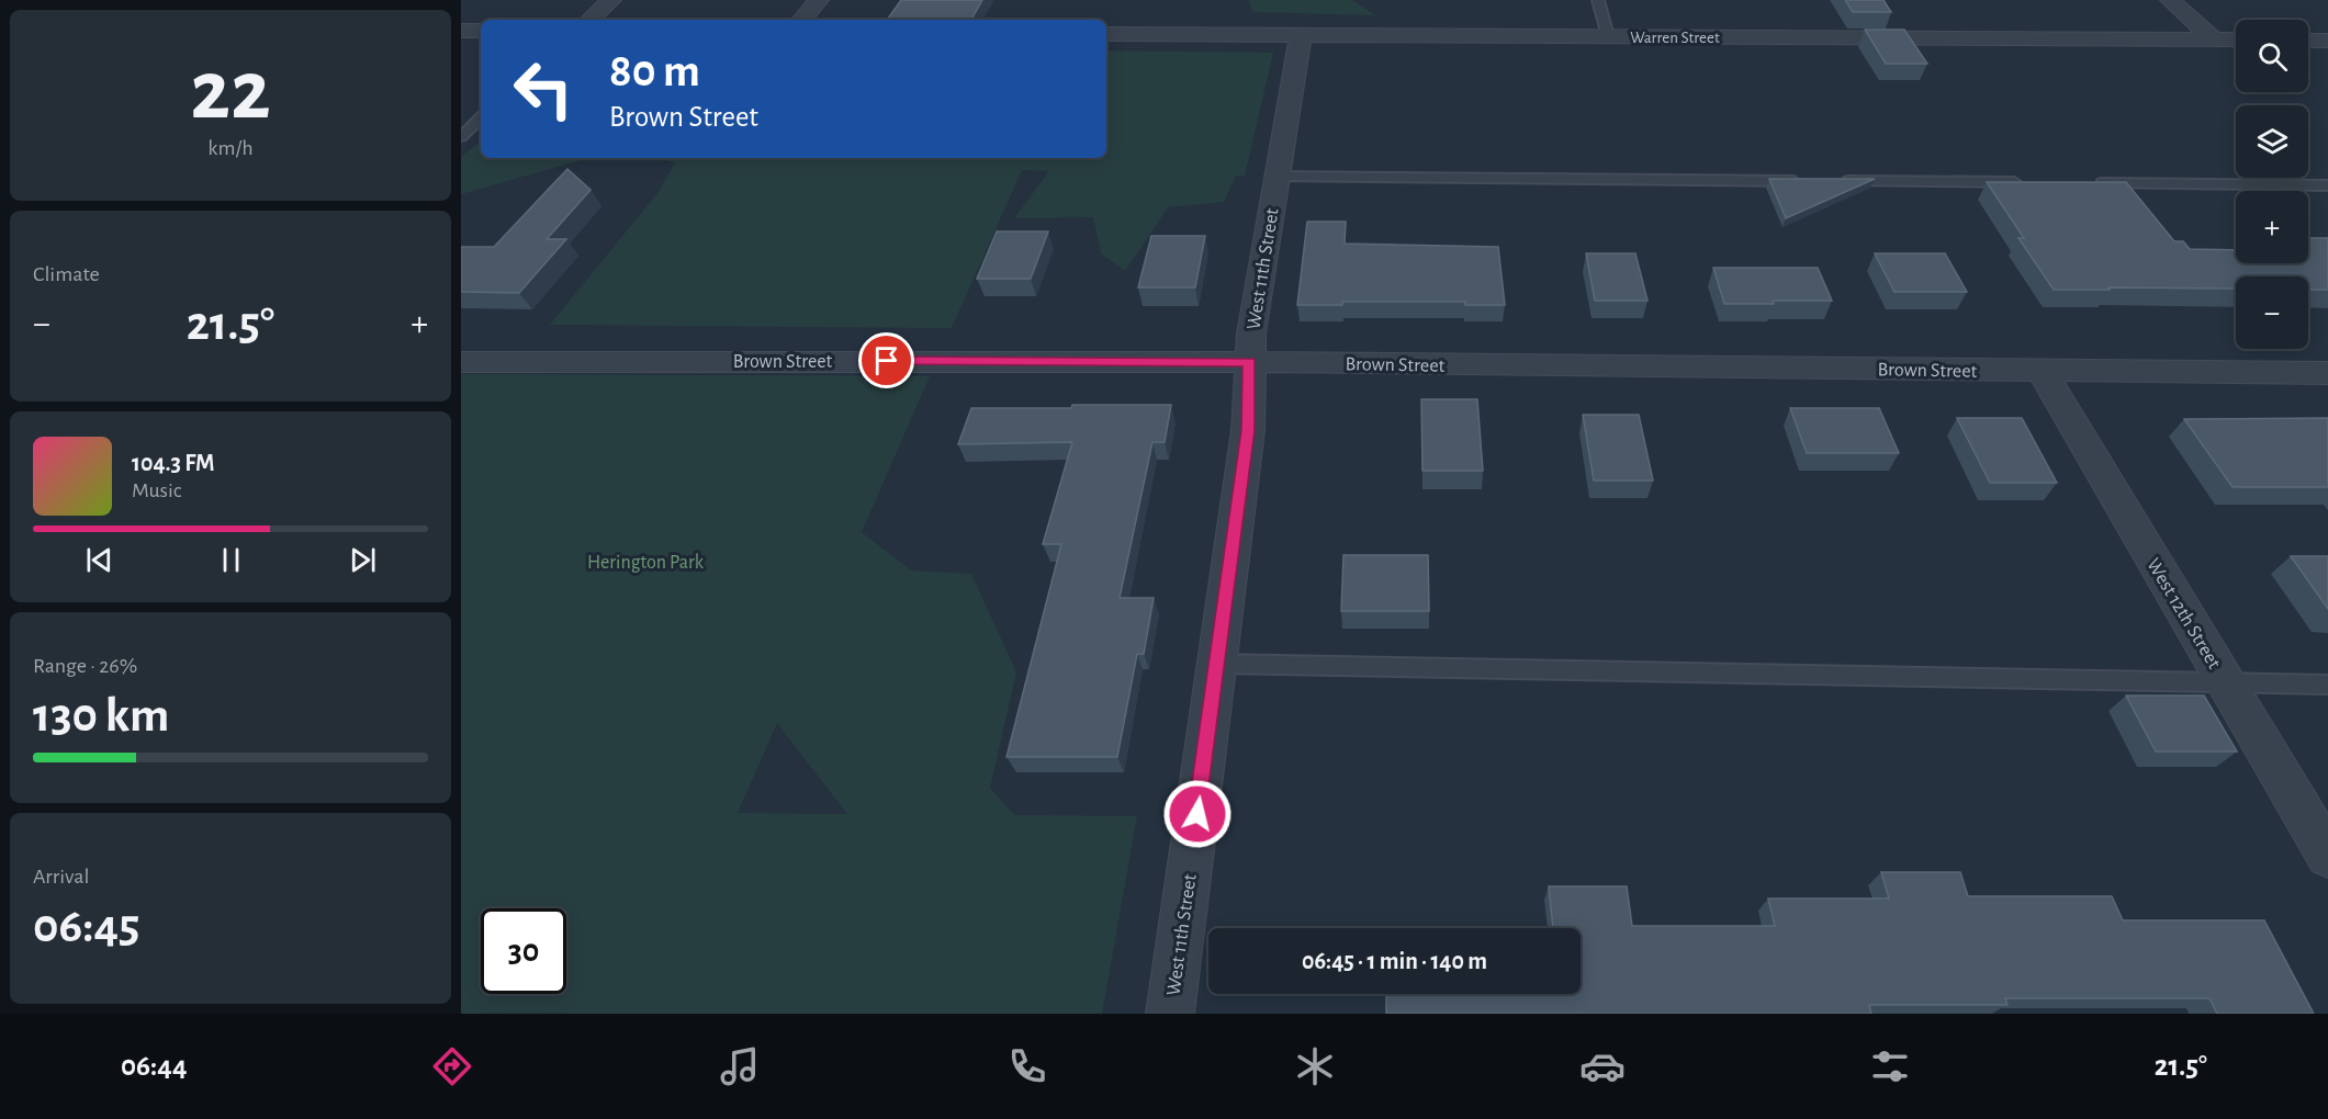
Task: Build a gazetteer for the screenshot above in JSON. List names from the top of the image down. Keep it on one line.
{"streets":{"street":["Warren Street","West 11th Street","Brown Street","West 12th Street"]},"crossings":[["Warren Street","West 11th Street"],["West 11th Street","Brown Street"],["Brown Street","West 12th Street"]],"parks":["Herington Park"],"page":{"tile":[["22","km/h"],"Climate",["Range · 26%","130 km"],["Arrival","06:45"]],"map_buttons":["+","−"],"turn":["80 m","Brown Street"],"heat":["−","21.5°","+"],"song":["104.3 FM","Music"],"limit":"30","trip":"06:45 · 1 min · 140 m","tabs":["06:44","21.5°"]}}
